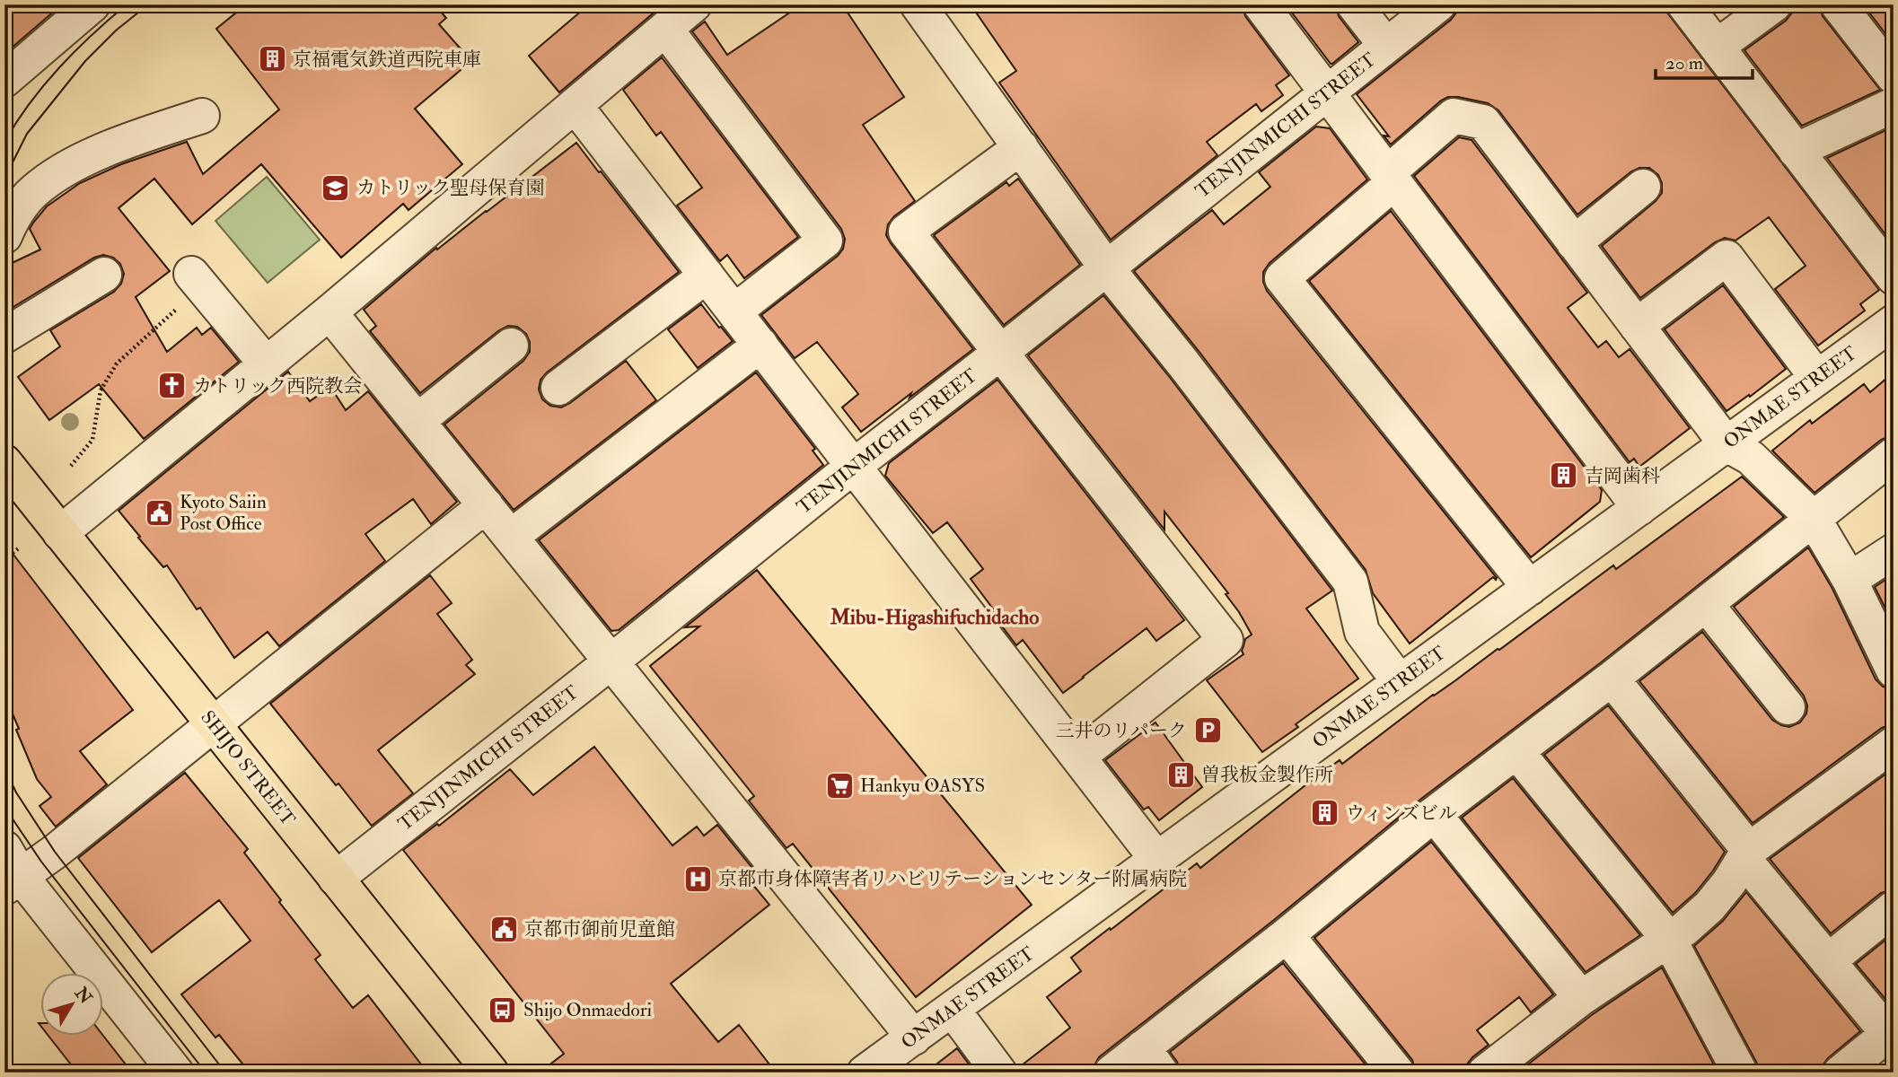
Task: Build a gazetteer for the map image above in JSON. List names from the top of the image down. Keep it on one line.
{"streets":{"main road":["SHIJO STREET"],"street":["TENJINMICHI STREET","ONMAE STREET"]},"crossings":[["TENJINMICHI STREET","SHIJO STREET"]],"districts":["Mibu-Higashifuchidacho"],"places":{"building":["京福電気鉄道西院車庫","吉岡歯科","曽我板金製作所","ウィンズビル"],"school or university":["カトリック聖母保育園"],"church":["カトリック西院教会"],"public building":["Kyoto Saiin Post Office","京都市御前児童館"],"parking":["三井のリパーク"],"supermarket":["Hankyu OASYS"],"hospital":["京都市身体障害者リハビリテーションセンター附属病院"],"bus stop":["Shijo Onmaedori"]},"scale_bar":"20 m","north":"top right"}
